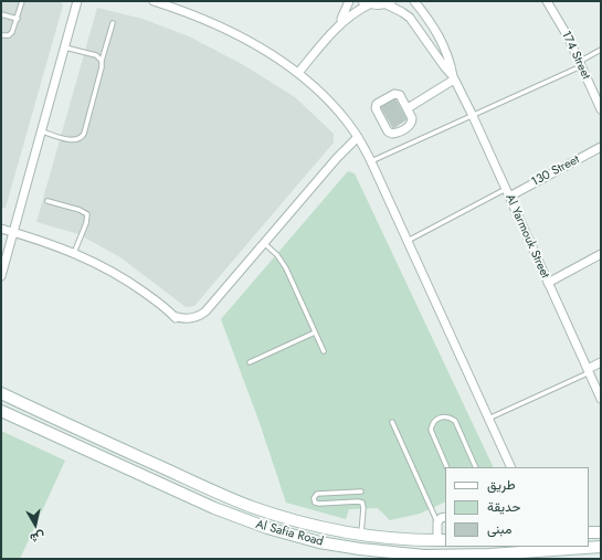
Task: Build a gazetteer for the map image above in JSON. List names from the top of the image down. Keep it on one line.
{"streets":{"main road":["Al Safia Road"],"street":["174 Street","130 Street","Al Yarmouk Street"]},"crossings":[["130 Street","Al Yarmouk Street"]],"legend":["طريق","حديقة","مبنى"],"north":"bottom"}
